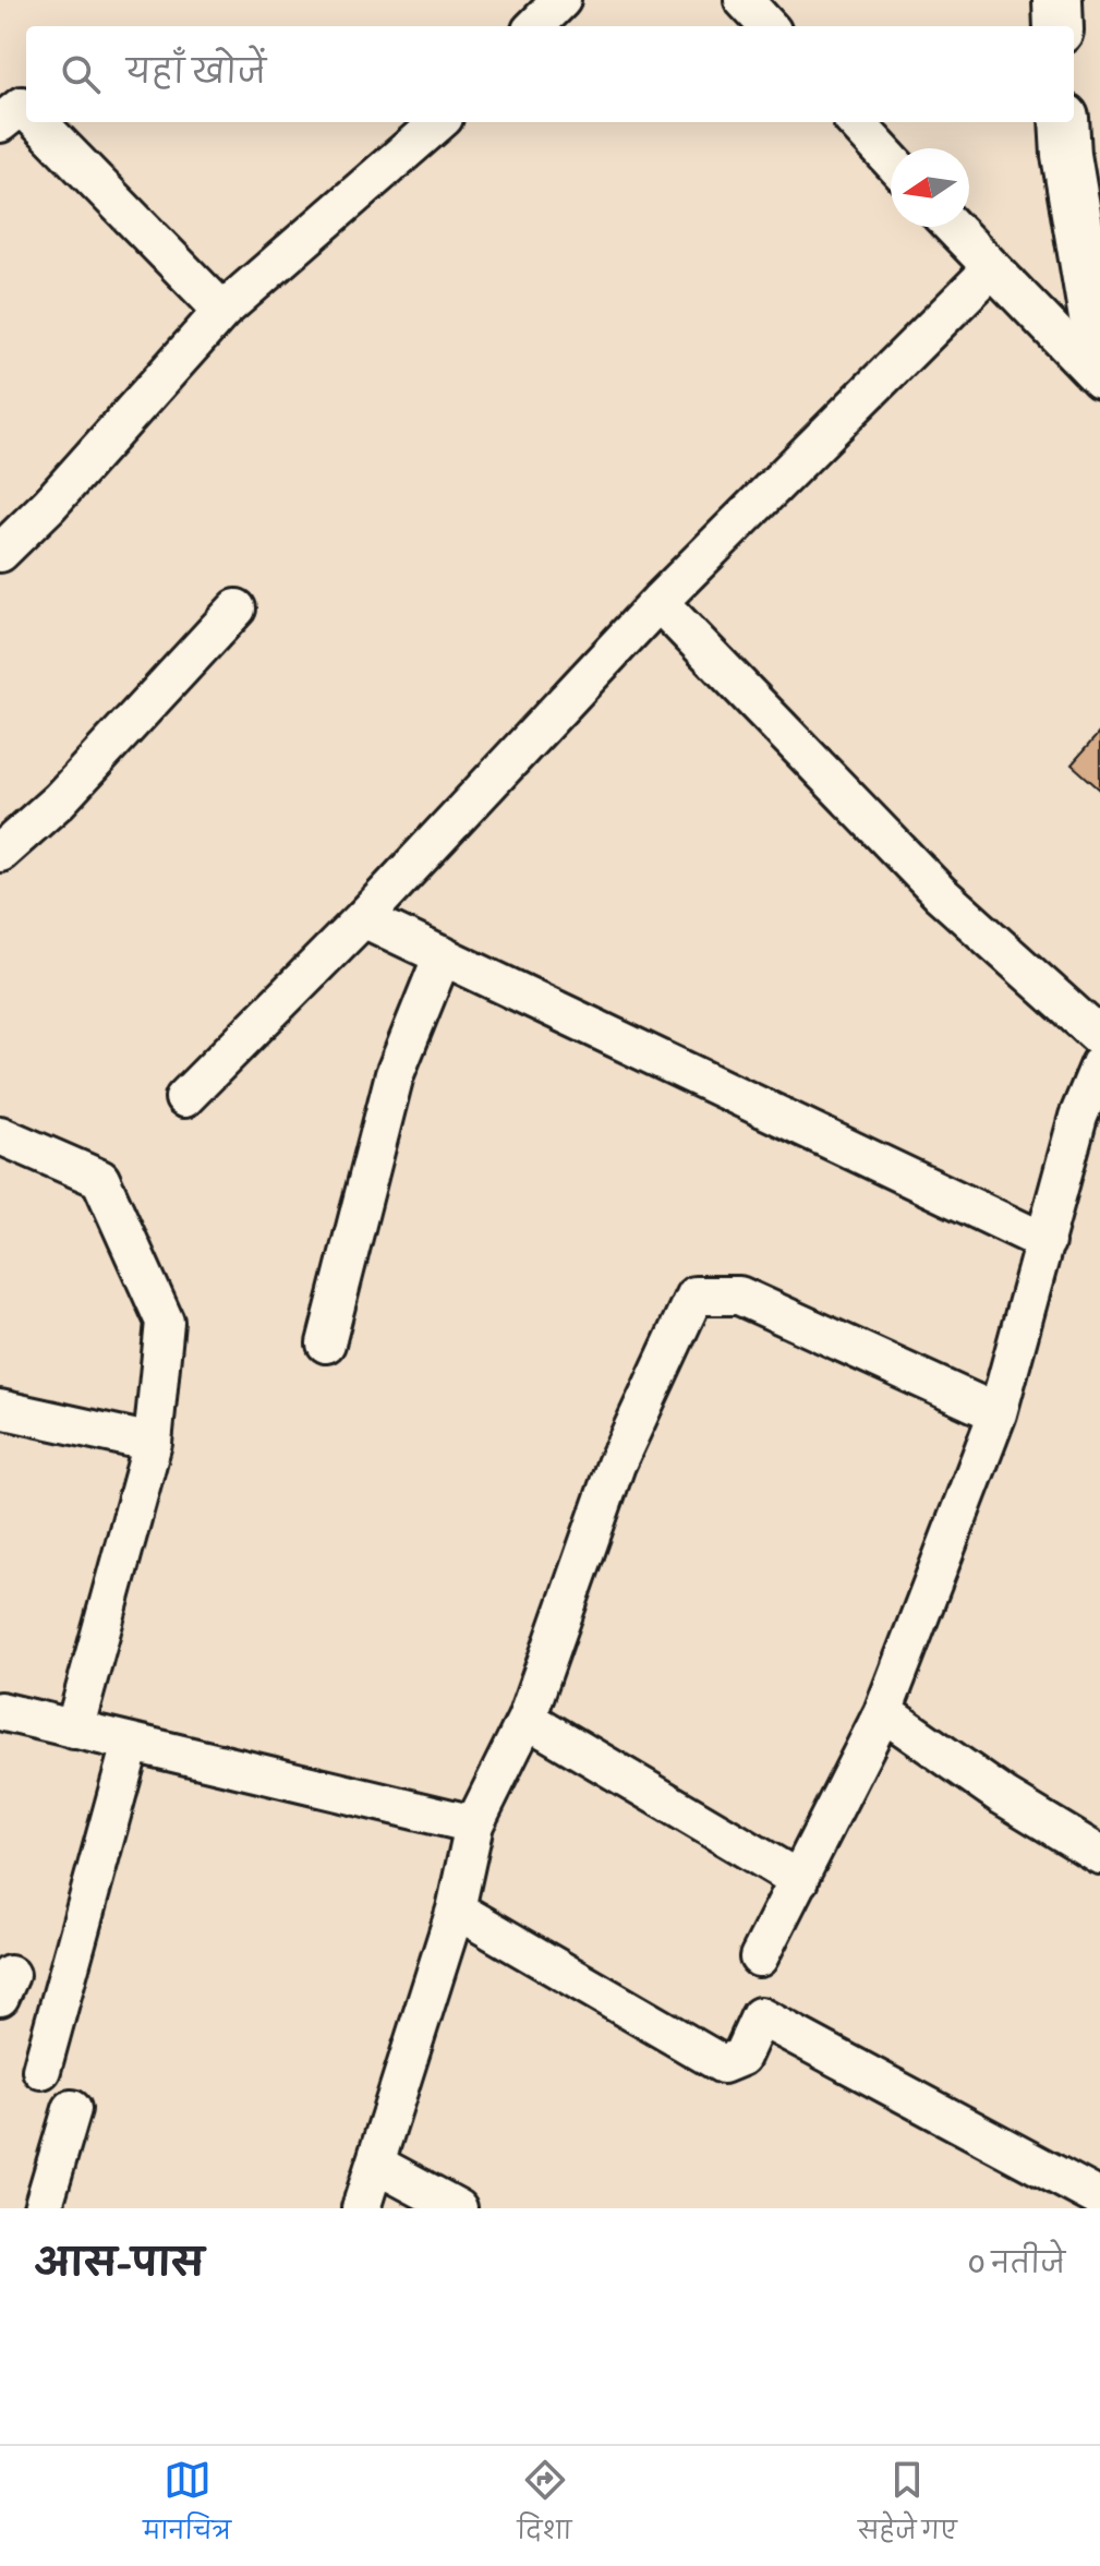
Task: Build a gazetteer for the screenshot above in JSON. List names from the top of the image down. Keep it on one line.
{"north":"left","page":{"search":"यहाँ खोजें","heading":["आस-पास","0 नतीजे"],"nav":["मानचित्र","दिशा","सहेजे गए"]}}
